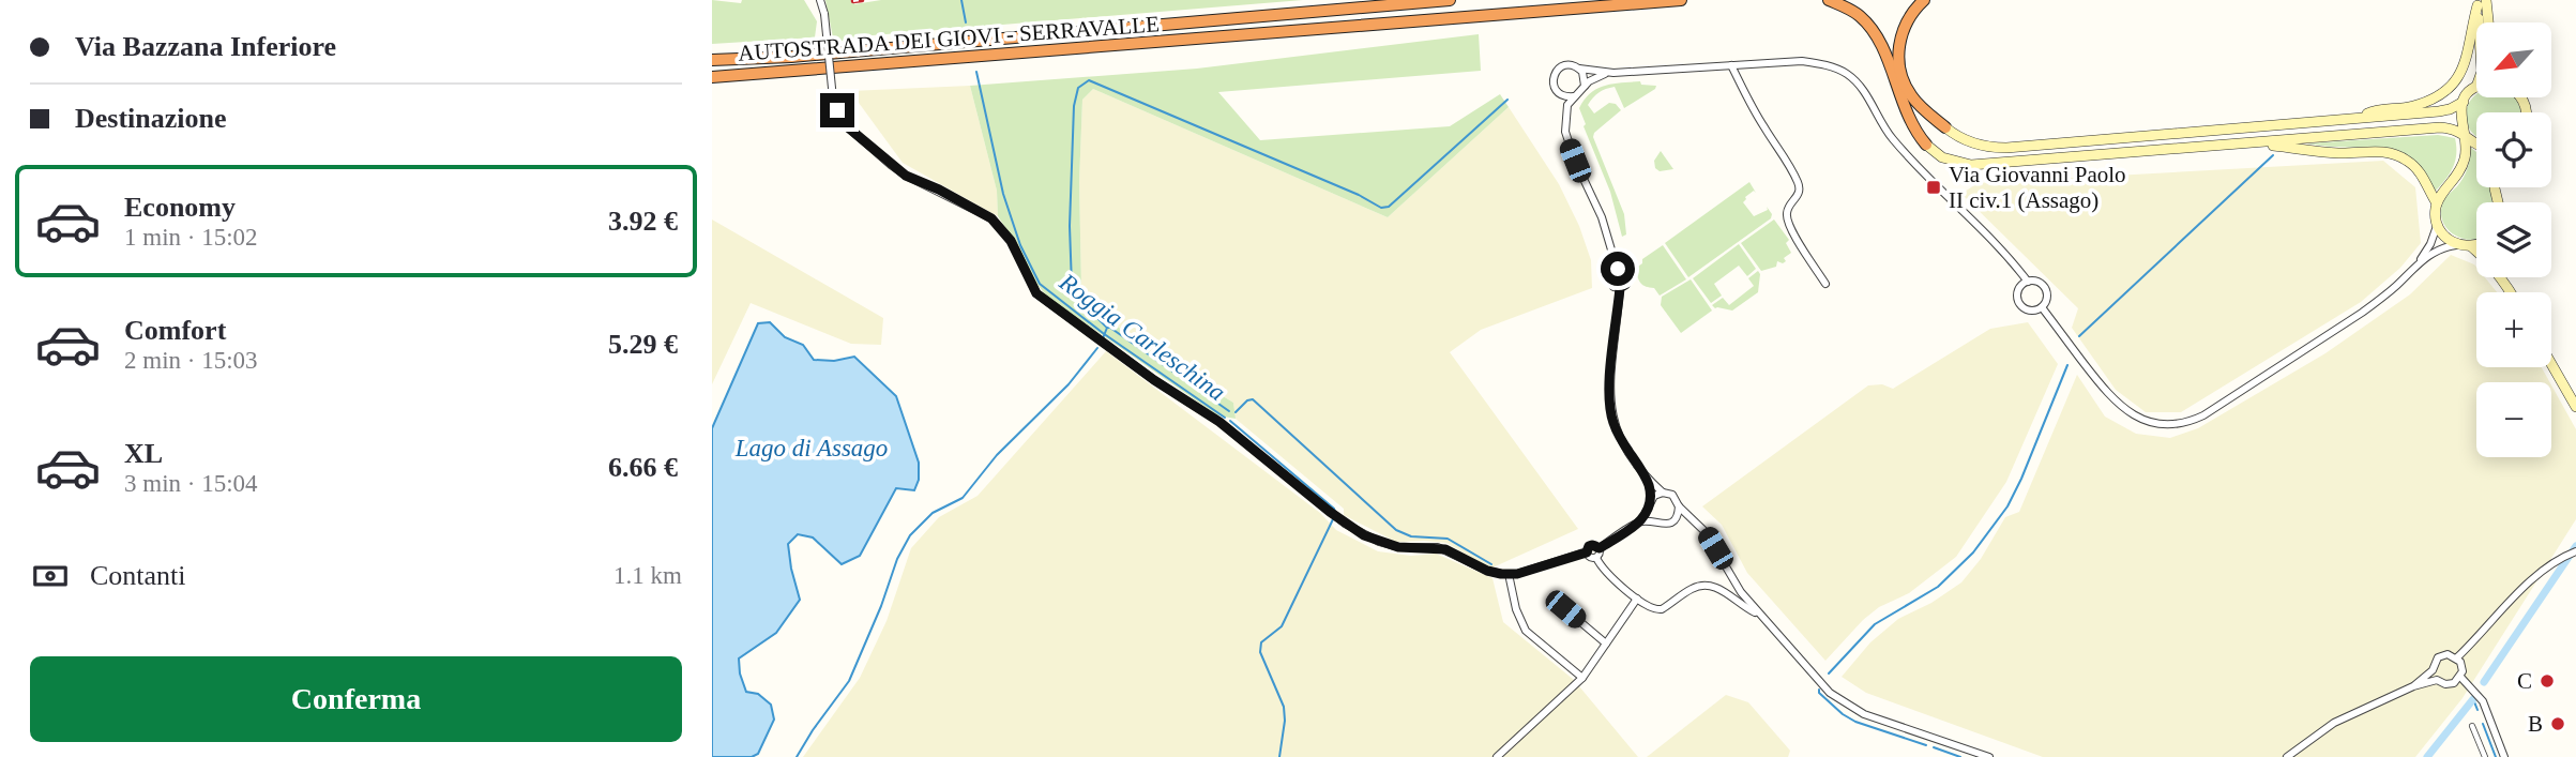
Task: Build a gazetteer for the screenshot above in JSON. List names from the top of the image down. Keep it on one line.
{"streets":{"highway":["AUTOSTRADA DEI GIOVI - SERRAVALLE"]},"water":["Roggia Carleschina","Lago di Assago"],"places":{"transit":["Via Giovanni Paolo II civ.1 (Assago)"],"other":["C","B"]},"north":"bottom left","page":{"banner":["Via Bazzana Inferiore","Destinazione"],"map_buttons":["+","−"],"list":[{"name":"Economy","note":"1 min · 15:02","value":"3.92 €"},{"name":"Comfort","note":"2 min · 15:03","value":"5.29 €"},{"name":"XL","note":"3 min · 15:04","value":"6.66 €"}],"pay":["Contanti","1.1 km"],"buttons":"Conferma"}}
